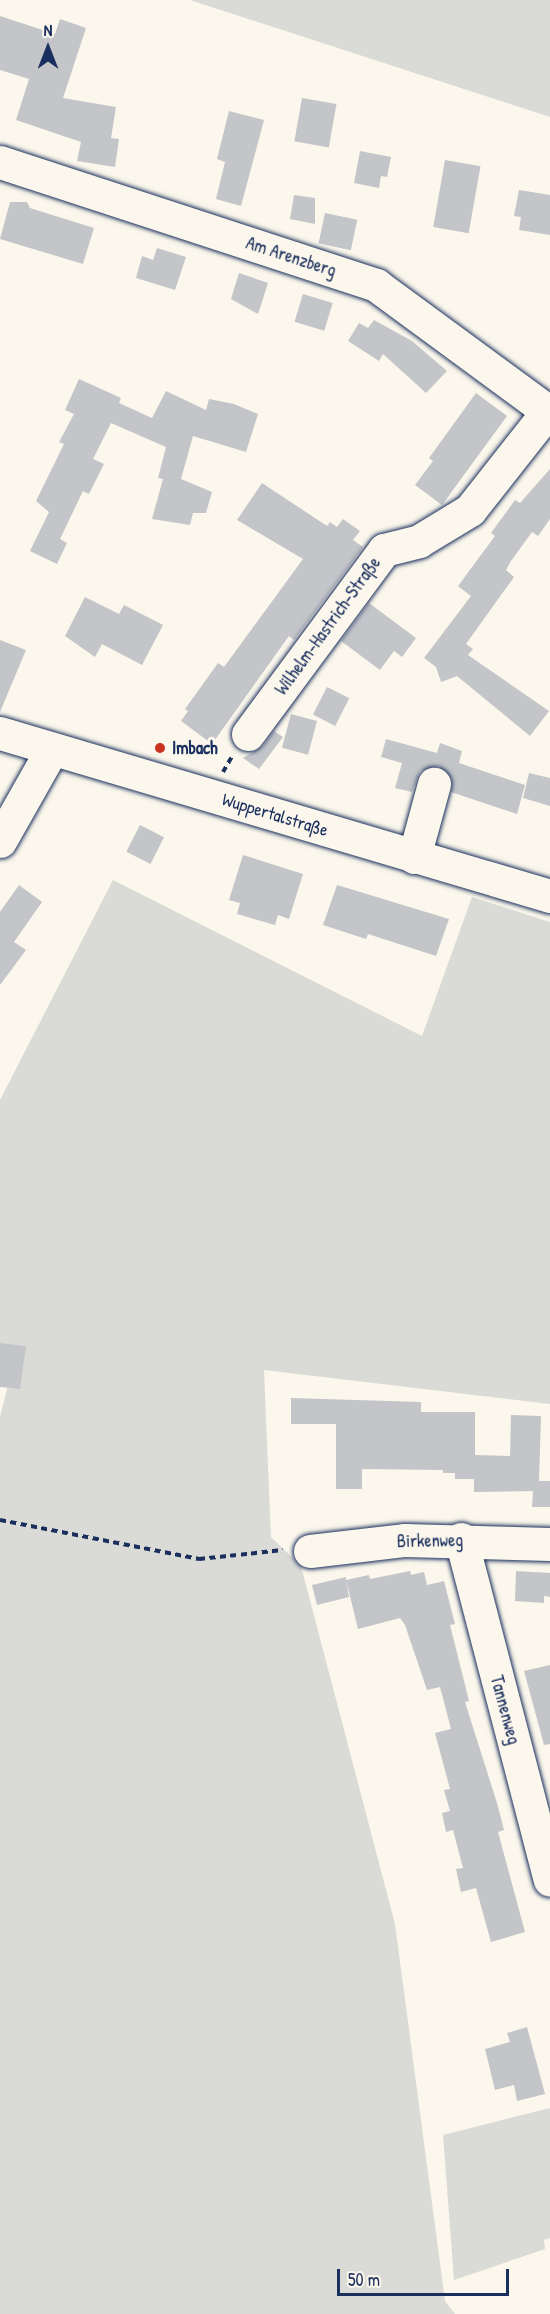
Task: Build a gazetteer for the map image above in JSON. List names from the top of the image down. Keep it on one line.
{"streets":{"street":["Am Arenzberg","Wilhelm-Hastrich-Straße","Wuppertalstraße","Birkenweg","Tannenweg"]},"crossings":[["Am Arenzberg","Wilhelm-Hastrich-Straße"],["Birkenweg","Tannenweg"]],"places":["Imbach"],"scale_bar":"50 m","north":"top"}
